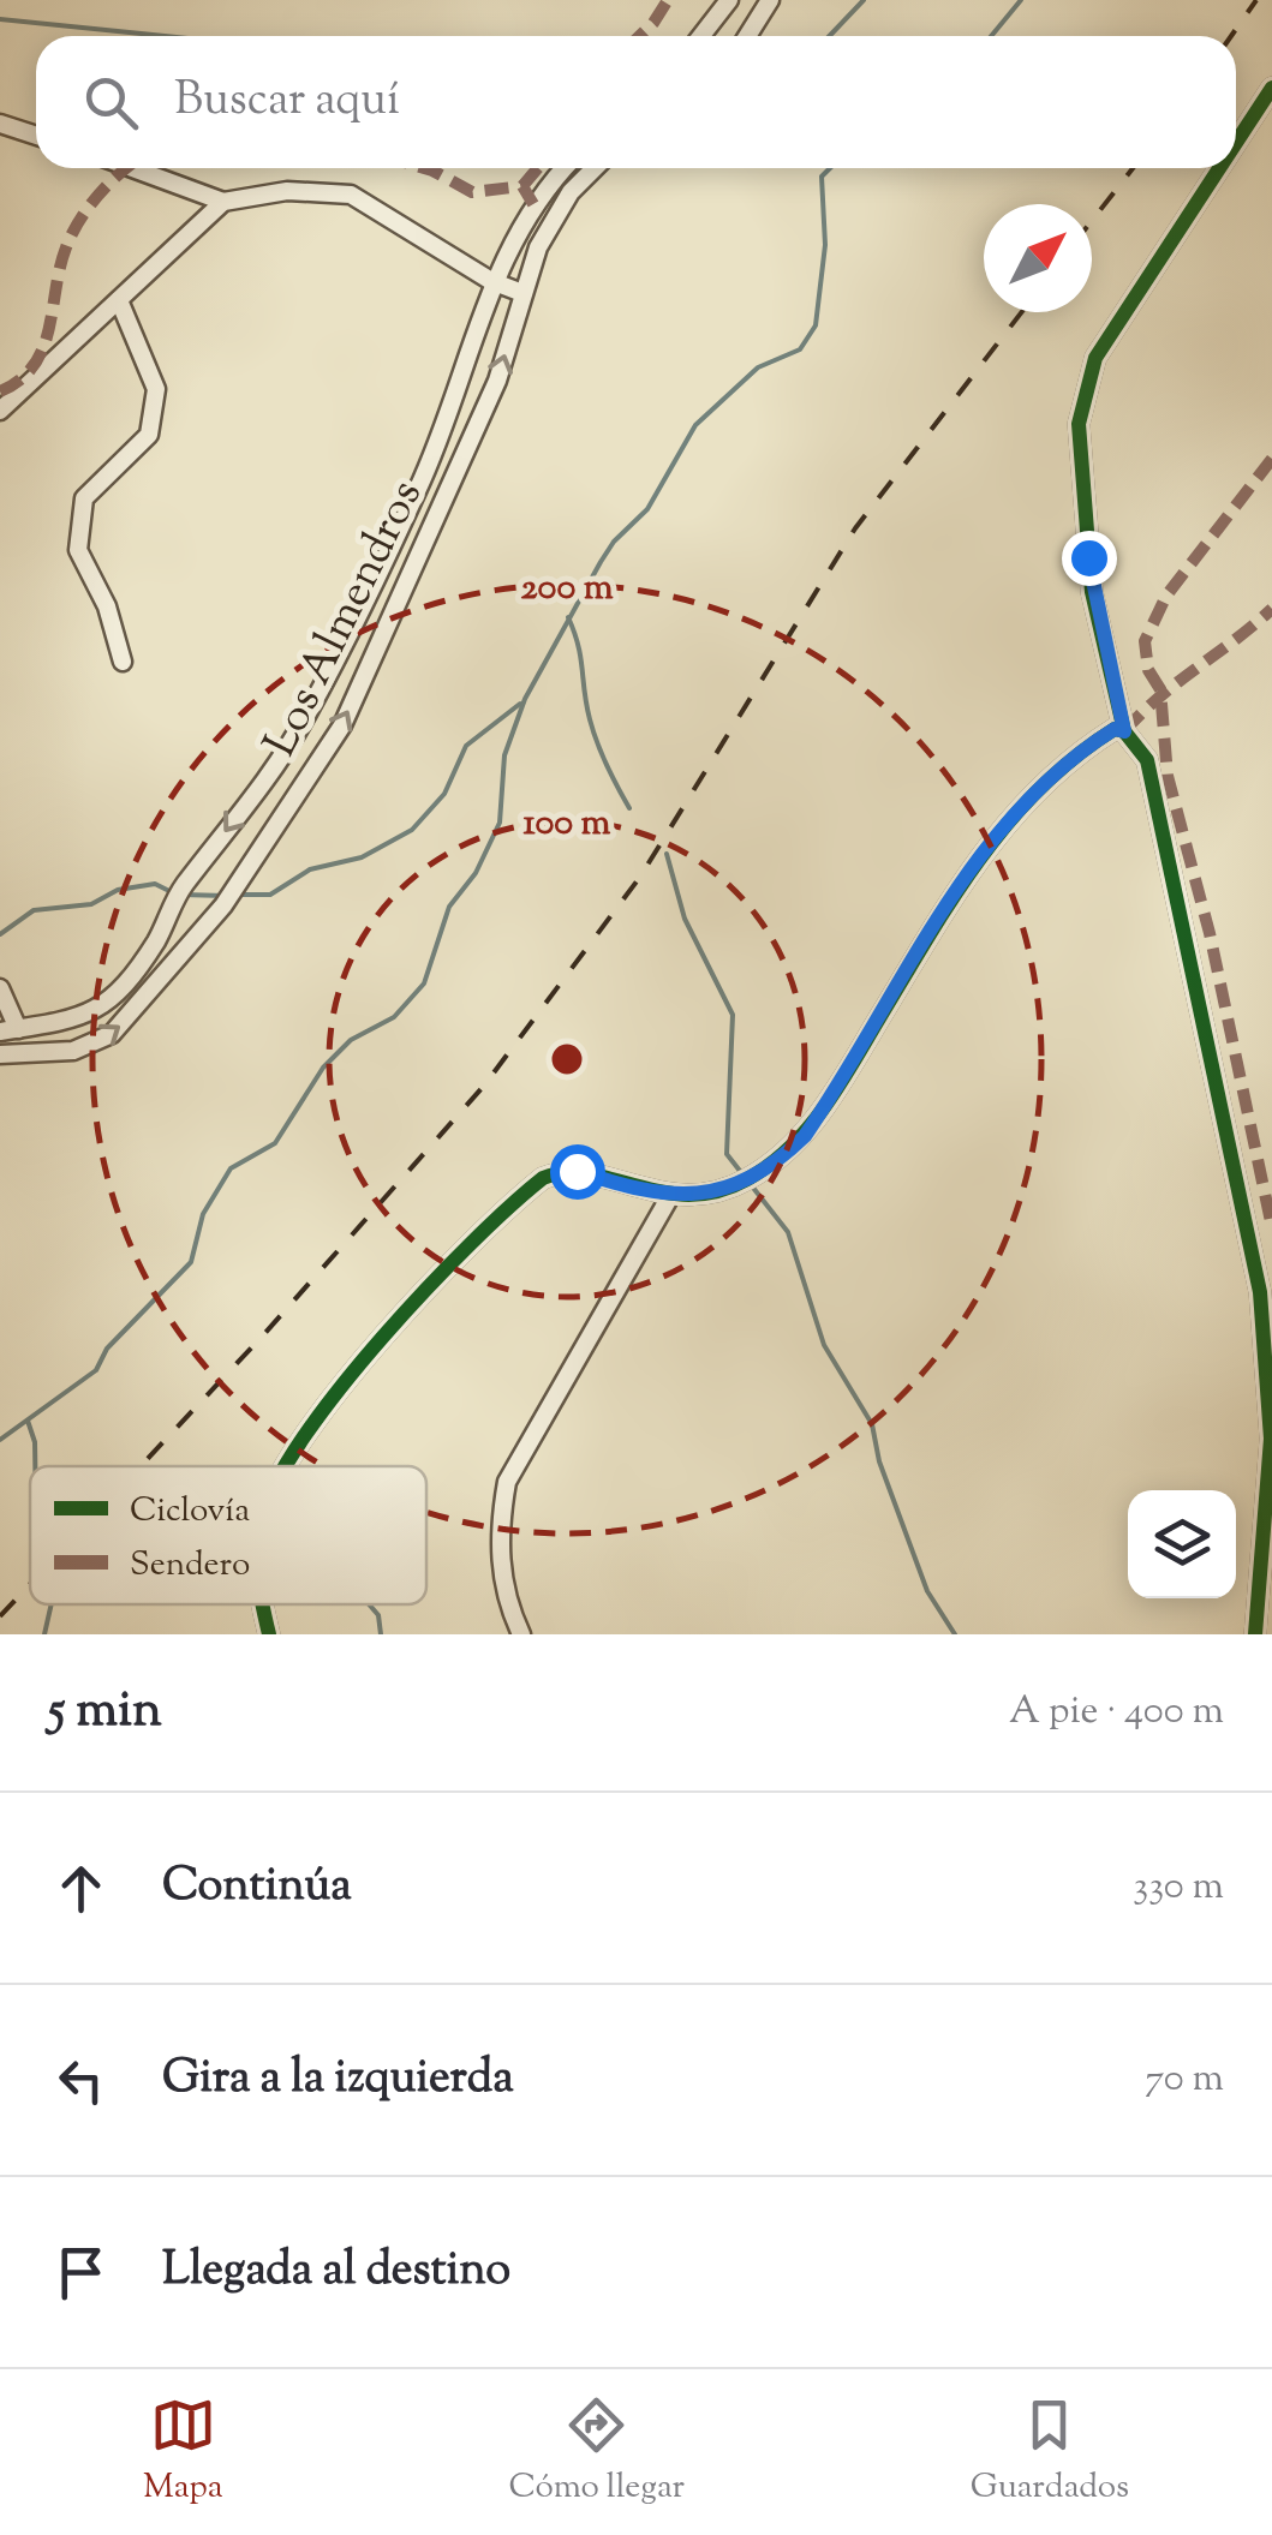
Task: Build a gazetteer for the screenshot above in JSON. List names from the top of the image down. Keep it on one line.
{"streets":{"street":["Los Almendros"]},"legend":["Ciclovía","Sendero"],"north":"top right","page":{"search":"Buscar aquí","heading":["5 min","A pie · 400 m"],"list":[["Continúa","330 m"],["Gira a la izquierda","70 m"],"Llegada al destino"],"nav":["Mapa","Cómo llegar","Guardados"]},"rings":["200 m","100 m"]}
